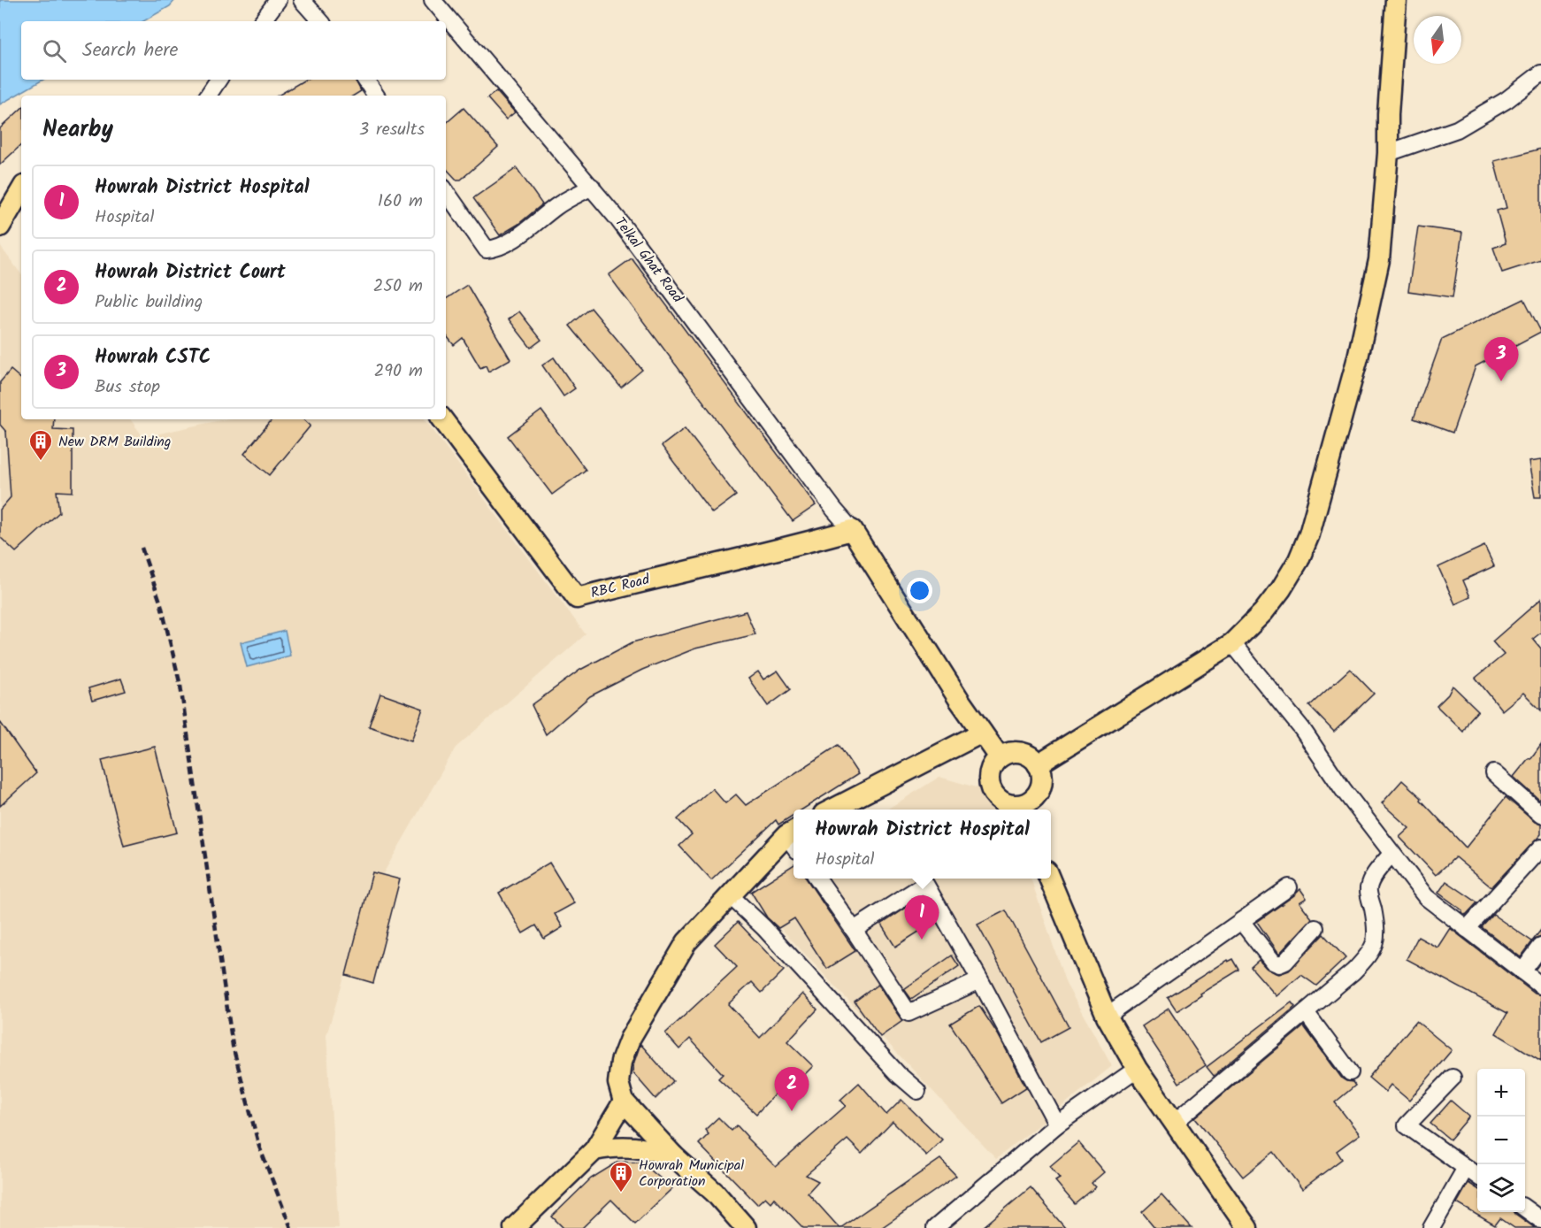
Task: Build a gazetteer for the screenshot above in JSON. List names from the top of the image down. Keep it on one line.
{"streets":{"main road":["RBC Road"],"street":["Telkal Ghat Road"]},"crossings":[["Telkal Ghat Road","RBC Road"]],"places":{"building":["New DRM Building","Howrah Municipal Corporation"]},"north":"bottom","page":{"search":"Search here","heading":["Nearby","3 results"],"list":[{"mark":"1","name":"Howrah District Hospital","note":"Hospital","value":"160 m"},{"mark":"2","name":"Howrah District Court","note":"Public building","value":"250 m"},{"mark":"3","name":"Howrah CSTC","note":"Bus stop","value":"290 m"}],"pins":["3","1","2"],"popup":["Howrah District Hospital","Hospital"],"map_buttons":["+","−"]}}
